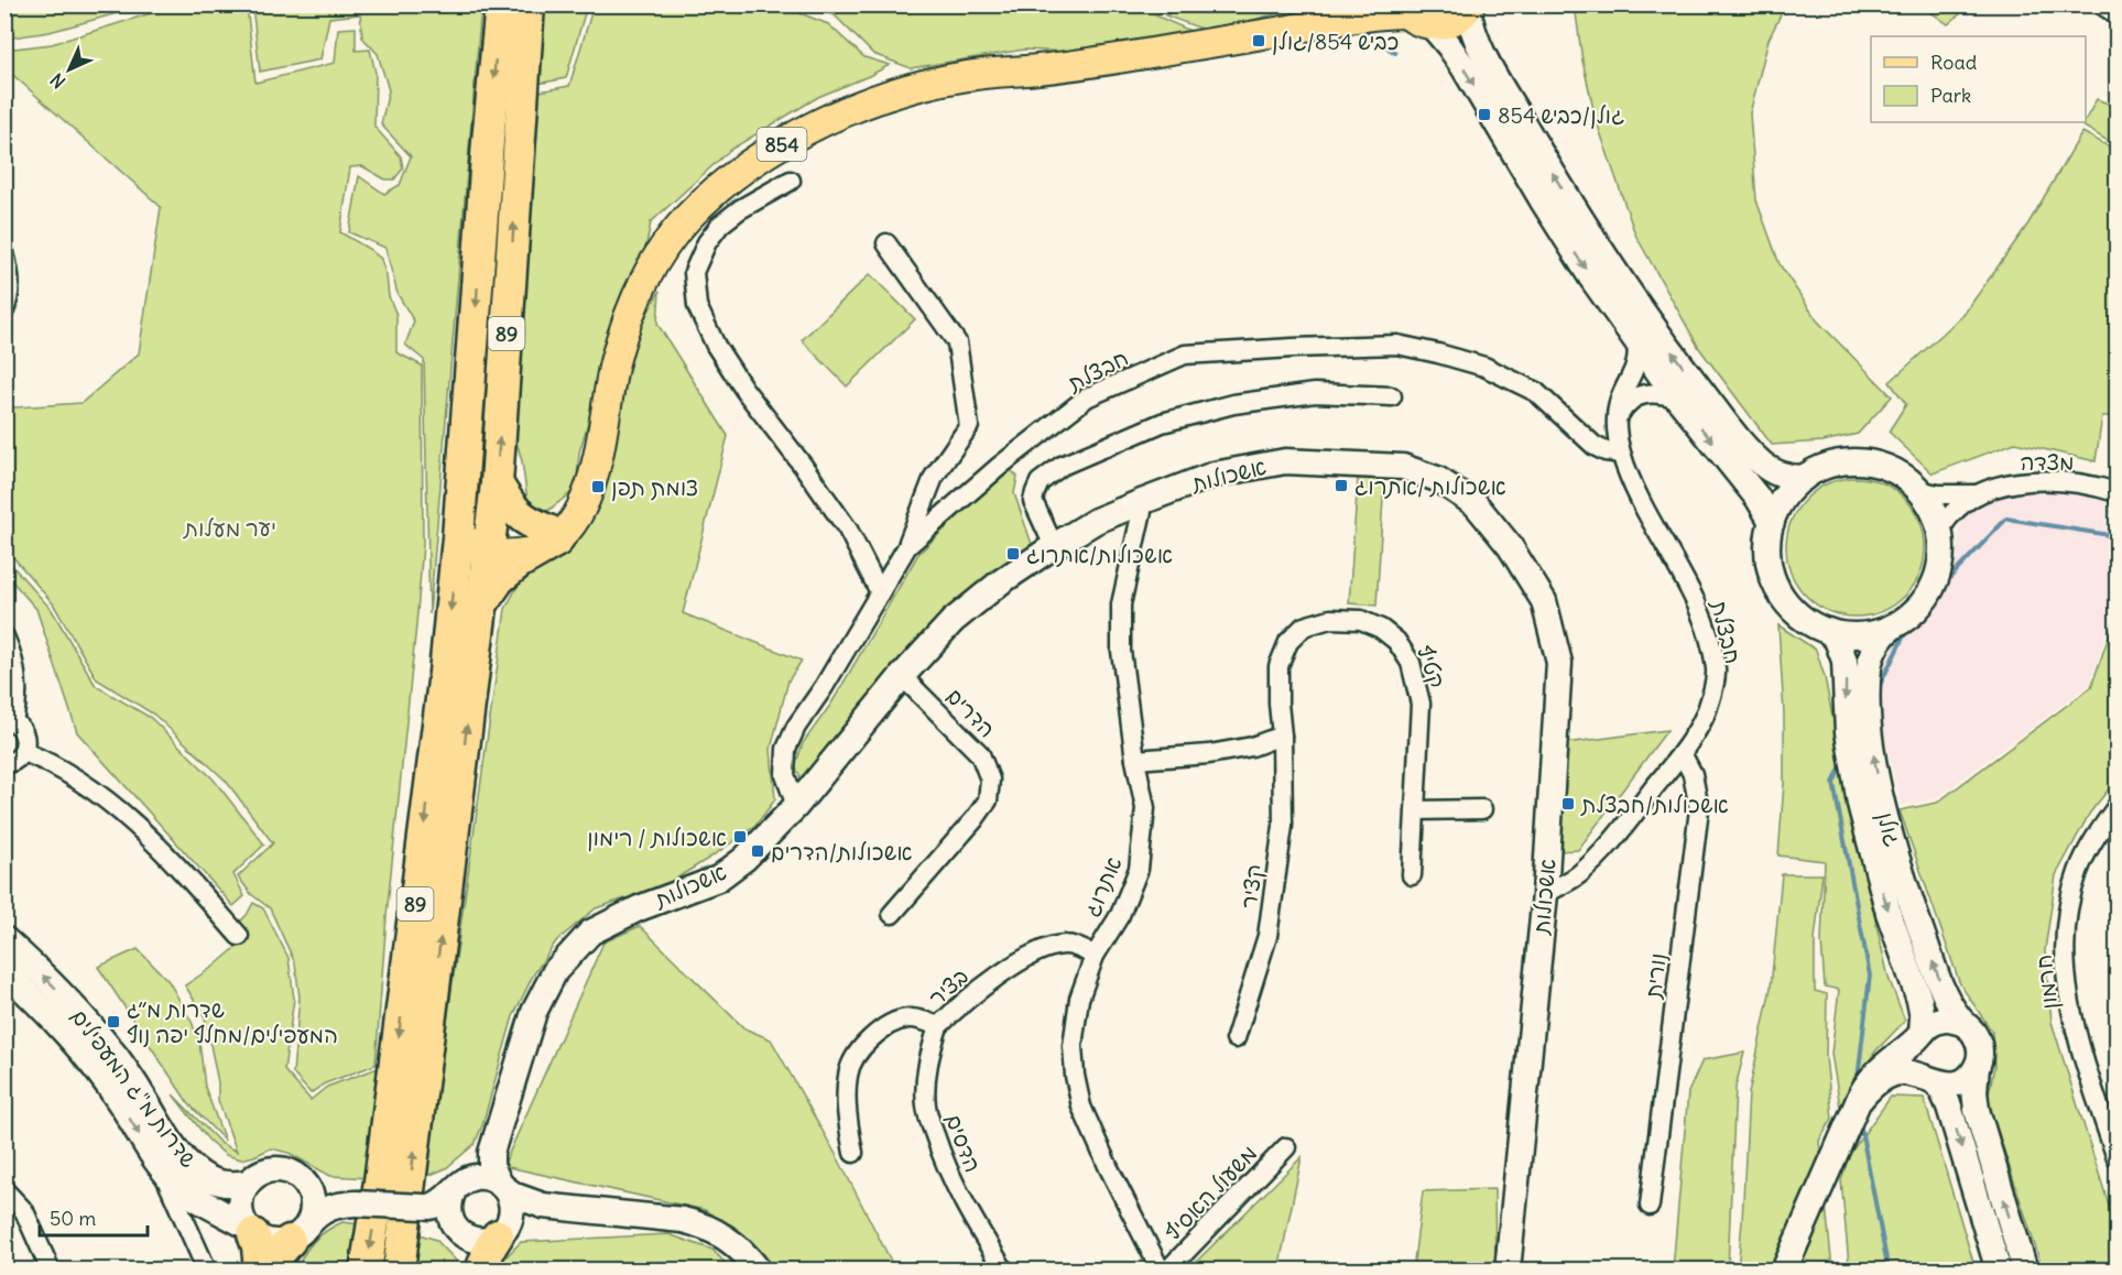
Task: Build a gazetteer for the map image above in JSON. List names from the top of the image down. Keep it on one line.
{"streets":{"highway":["89"],"main road":["854"],"street":["חבצלת","מצדה","אשכולות","קטיף","הדרים","גולן","אתרוג","קציר","נורית","חרמון","בציר","שדרות מ\"ג המעפילים","הדסים","משעול האסיף"]},"crossings":[["חבצלת","אשכולות"],["חבצלת","נורית"],["מצדה","גולן"],["אשכולות","הדרים"],["אשכולות","אתרוג"],["קטיף","קציר"],["אתרוג","בציר"],["בציר","הדסים"]],"parks":["יער מעלות"],"places":{"transit":["כביש 854/גולן","גולן/כביש 854","אשכולות /אתרוג","צומת תפן","אשכולות/אתרוג","אשכולות/חבצלת","אשכולות / רימון","אשכולות/הדרים","שדרות מ״ג המעפילים/מחלף יפה נוף"]},"legend":["Road","Park"],"scale_bar":"50 m","north":"bottom left"}
